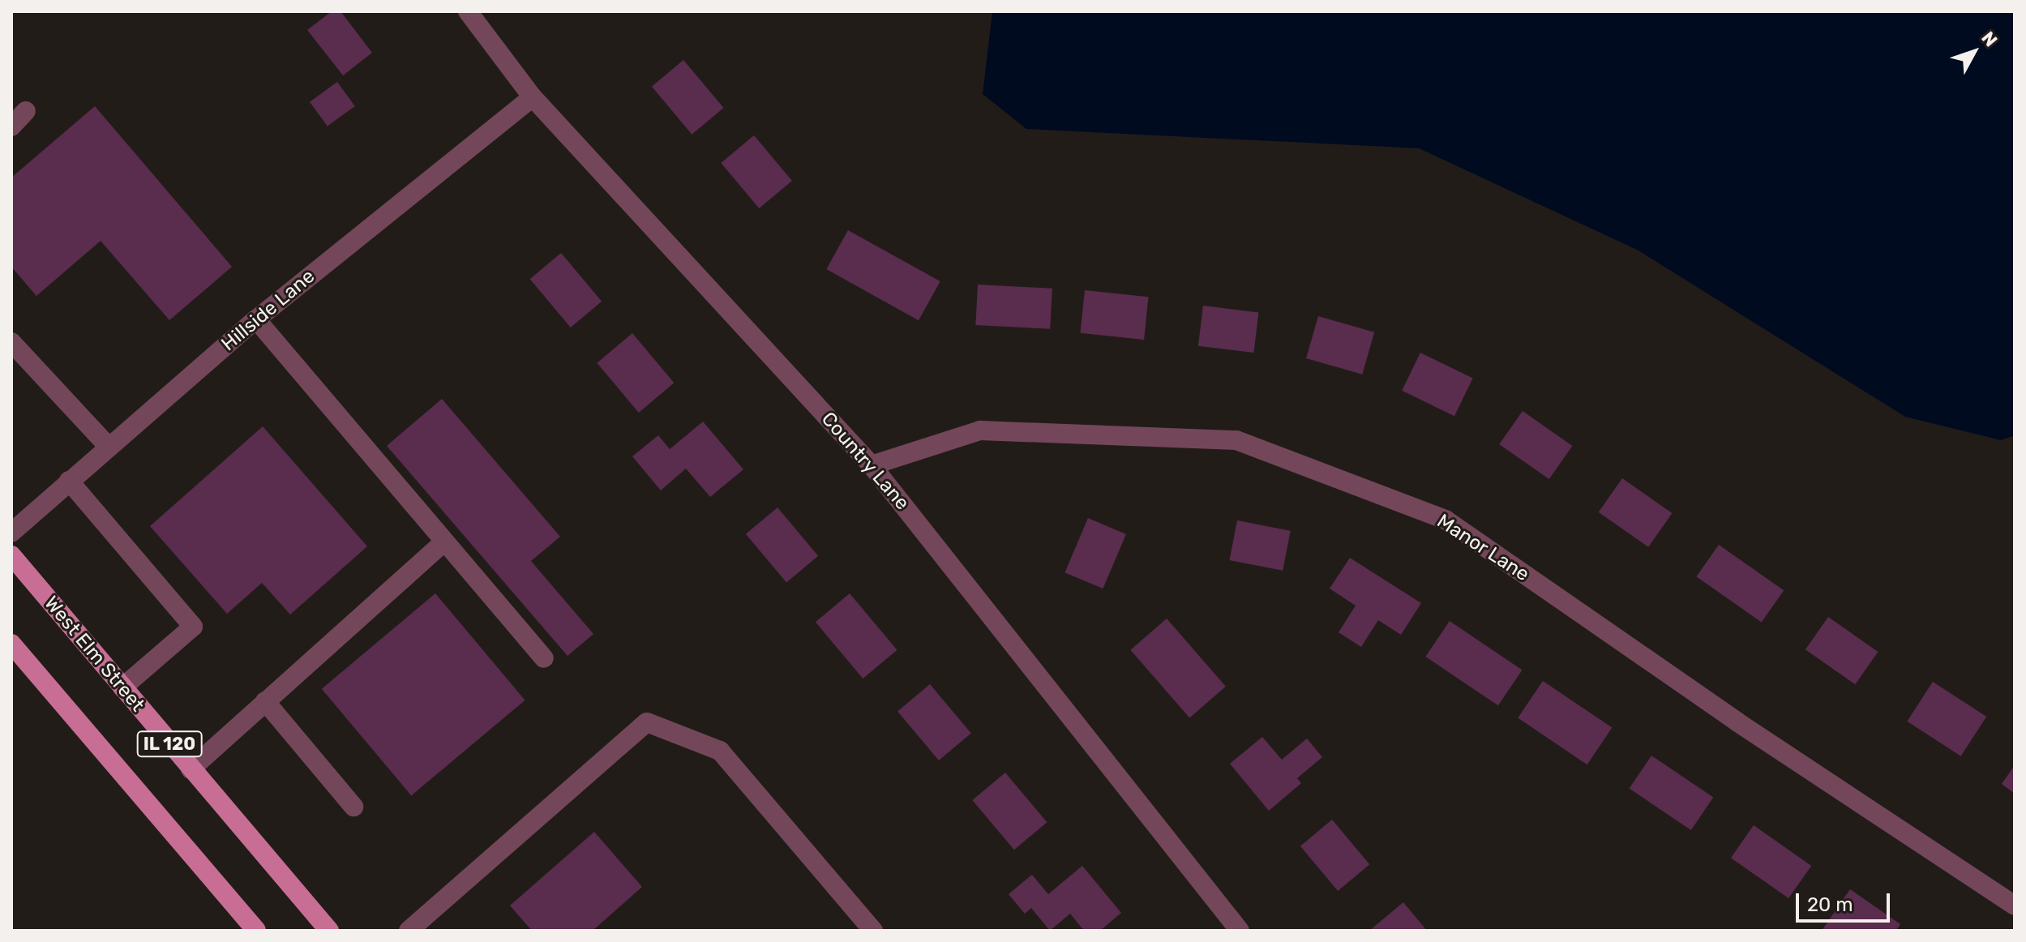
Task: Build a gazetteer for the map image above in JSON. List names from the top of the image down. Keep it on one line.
{"streets":{"main road":["West Elm Street","IL 120"],"street":["Hillside Lane","Country Lane","Manor Lane"]},"crossings":[["Hillside Lane","Country Lane"],["Country Lane","Manor Lane"]],"scale_bar":"20 m","north":"top right"}
